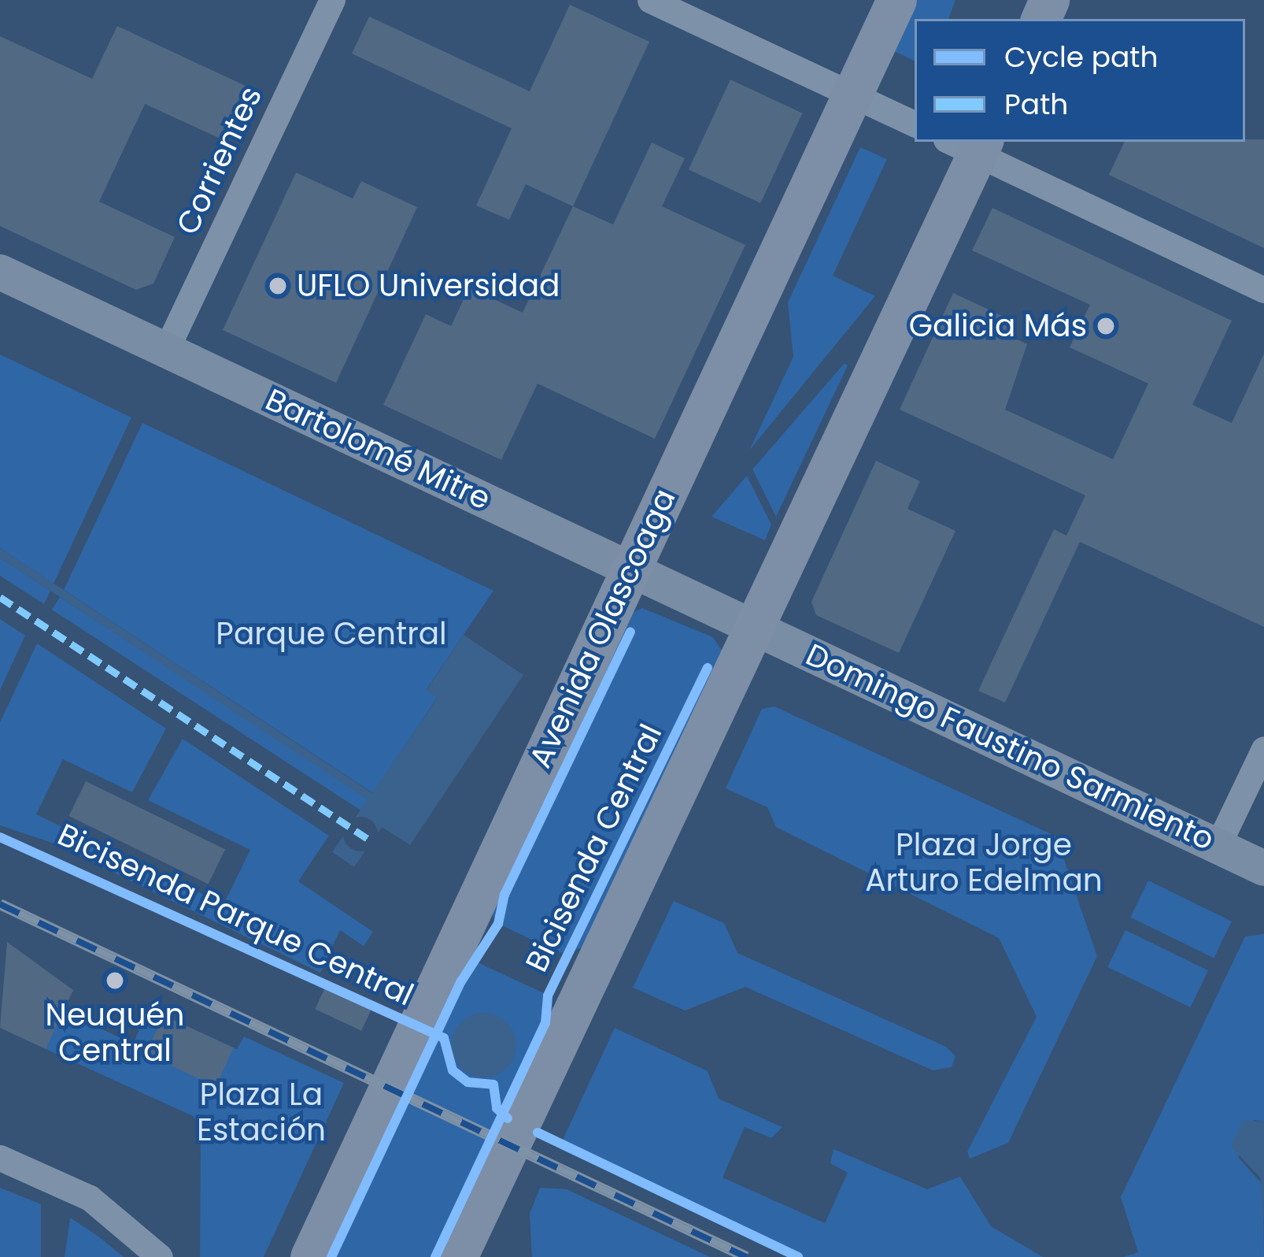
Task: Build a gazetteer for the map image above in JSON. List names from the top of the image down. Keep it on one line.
{"streets":{"main road":["Bartolomé Mitre","Avenida Olascoaga","Domingo Faustino Sarmiento"],"street":["Corrientes"],"cycle path":["Bicisenda Central","Bicisenda Parque Central"]},"crossings":[["Corrientes","Bartolomé Mitre"],["Bartolomé Mitre","Avenida Olascoaga"],["Bartolomé Mitre","Domingo Faustino Sarmiento"]],"parks":["Parque Central","Plaza Jorge Arturo Edelman","Plaza La Estación"],"places":["UFLO Universidad","Galicia Más","Neuquén Central"],"legend":["Cycle path","Path"]}
